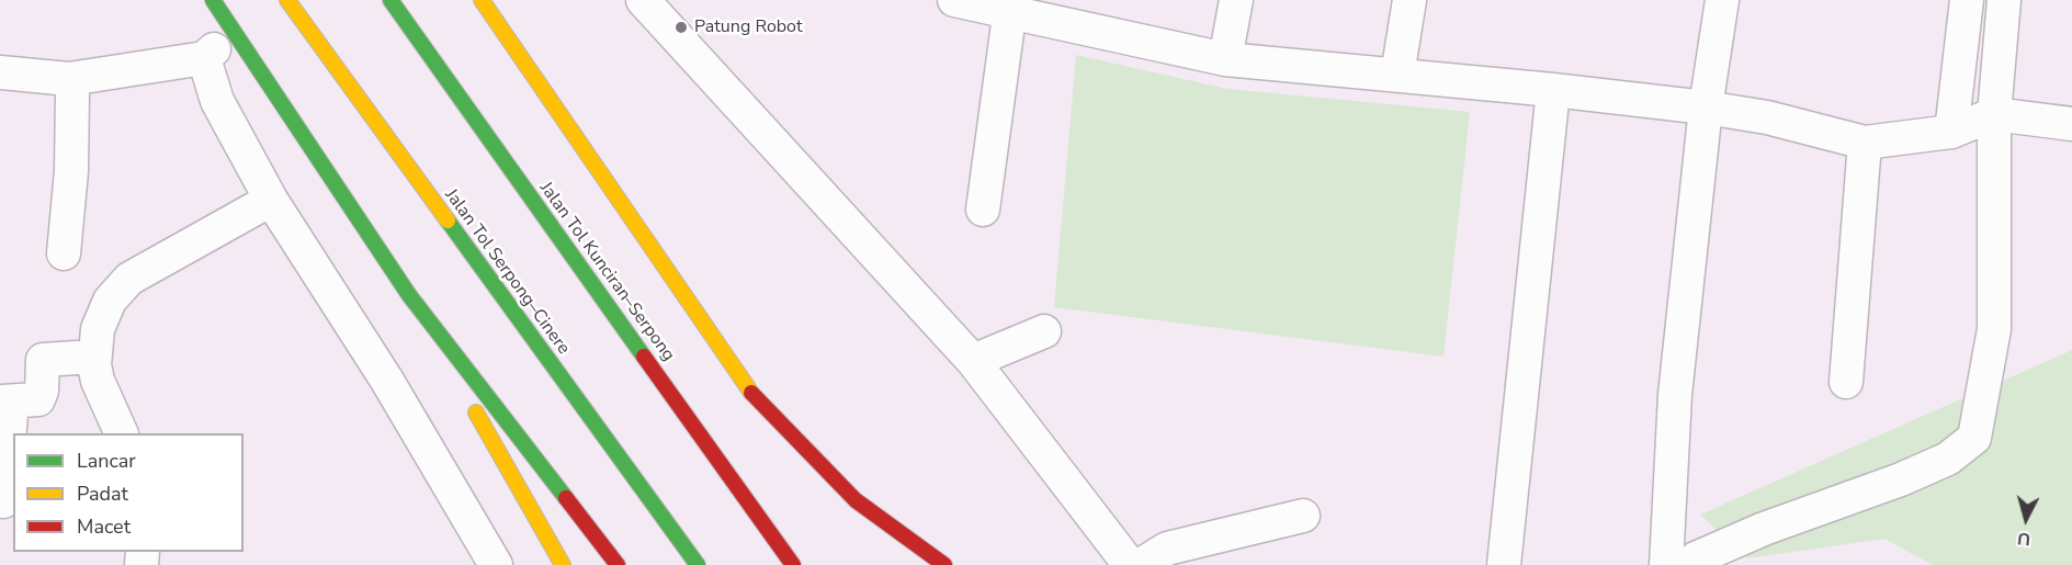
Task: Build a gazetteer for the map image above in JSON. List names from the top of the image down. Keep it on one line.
{"streets":{"highway":["Jalan Tol Serpong–Cinere","Jalan Tol Kunciran–Serpong"]},"places":["Patung Robot"],"legend":["Lancar","Padat","Macet"],"north":"bottom"}
